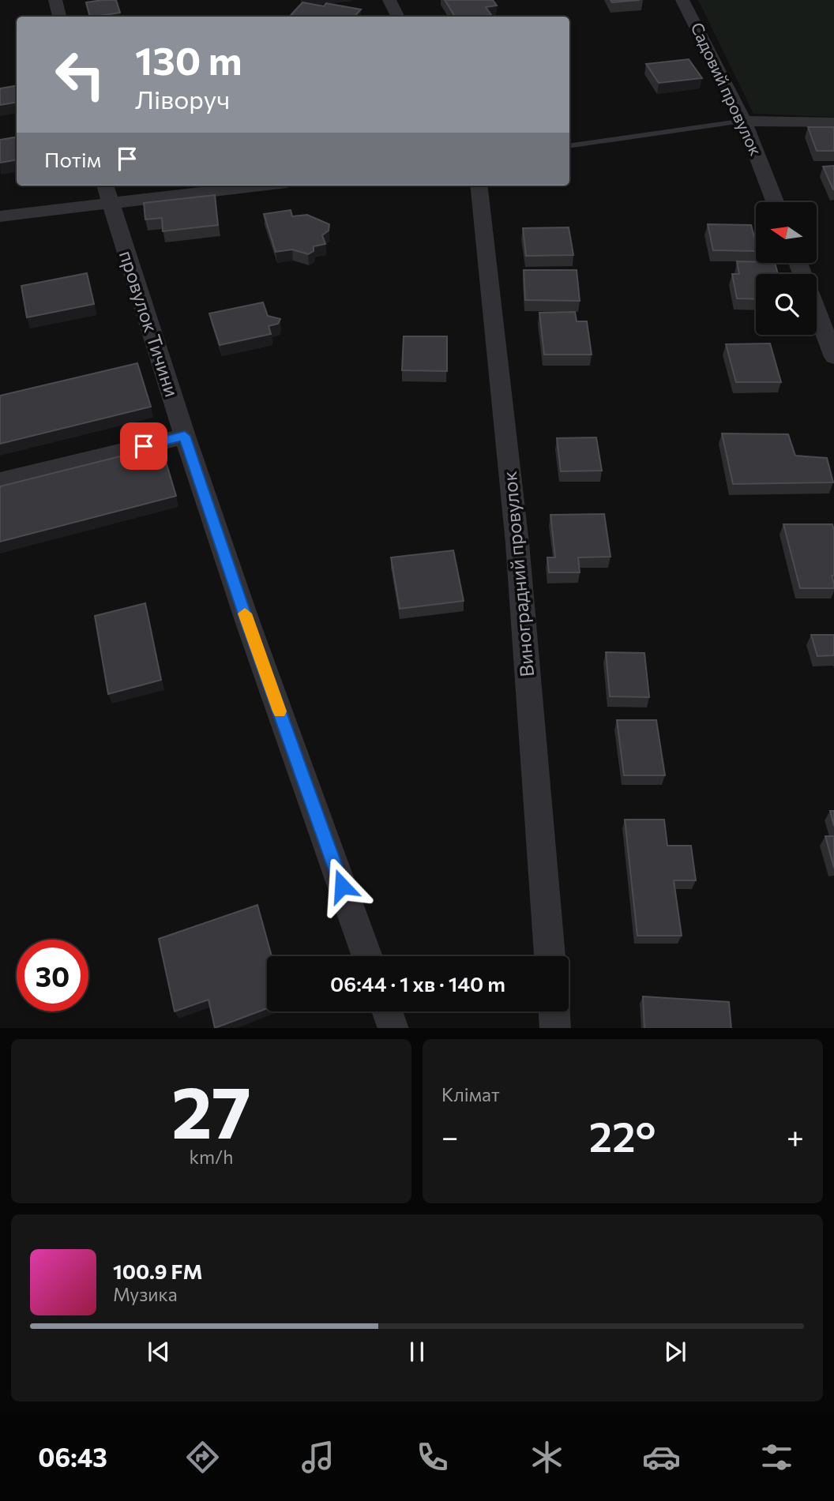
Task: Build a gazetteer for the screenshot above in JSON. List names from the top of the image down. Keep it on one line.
{"streets":{"street":["Садовий провулок","провулок Тичини","Виноградний провулок"]},"north":"left","page":{"turn":["130 m","Ліворуч"],"then":"Потім","limit":"30","trip":"06:44 · 1 хв · 140 m","tile":[["27","km/h"],"Клімат"],"heat":["−","22°","+"],"song":["100.9 FM","Музика"],"tabs":"06:43"}}
